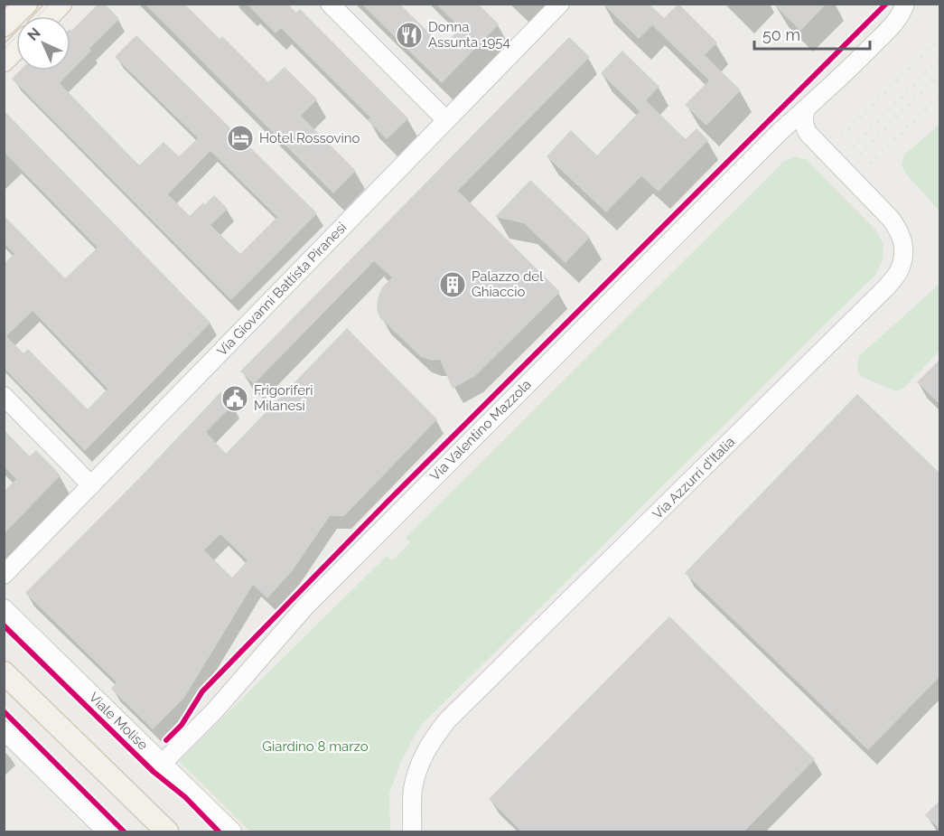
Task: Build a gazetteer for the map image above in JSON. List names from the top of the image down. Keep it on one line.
{"streets":{"street":["Via Giovanni Battista Piranesi","Via Valentino Mazzola","Via Azzurri d'Italia","Viale Molise"]},"crossings":[["Via Valentino Mazzola","Via Azzurri d'Italia"],["Via Valentino Mazzola","Viale Molise"]],"parks":["Giardino 8 marzo"],"places":{"restaurant":["Donna Assunta 1954"],"hotel":["Hotel Rossovino"],"building":["Palazzo del Ghiaccio"],"public building":["Frigoriferi Milanesi"]},"scale_bar":"50 m","north":"top left"}
